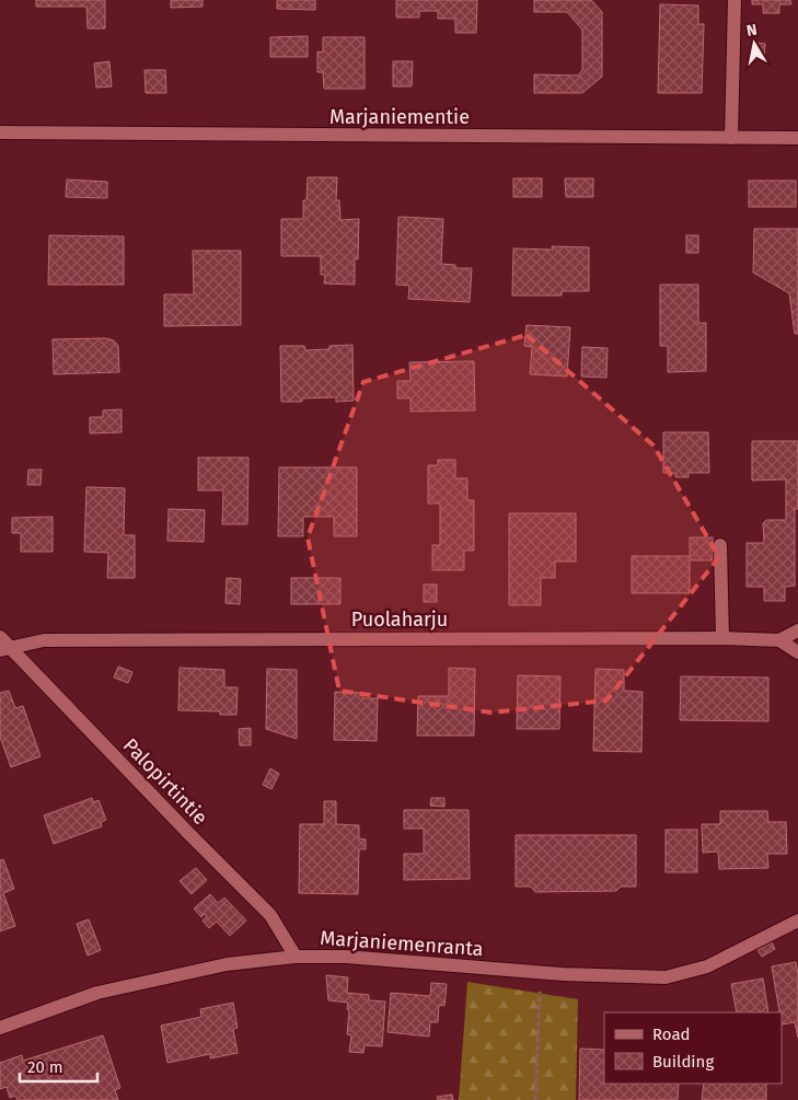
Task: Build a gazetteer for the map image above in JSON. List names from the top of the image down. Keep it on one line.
{"streets":{"street":["Marjaniementie","Puolaharju","Palopirtintie","Marjaniemenranta"]},"crossings":[["Puolaharju","Palopirtintie"],["Palopirtintie","Marjaniemenranta"]],"legend":["Road","Building"],"scale_bar":"20 m","north":"top"}
